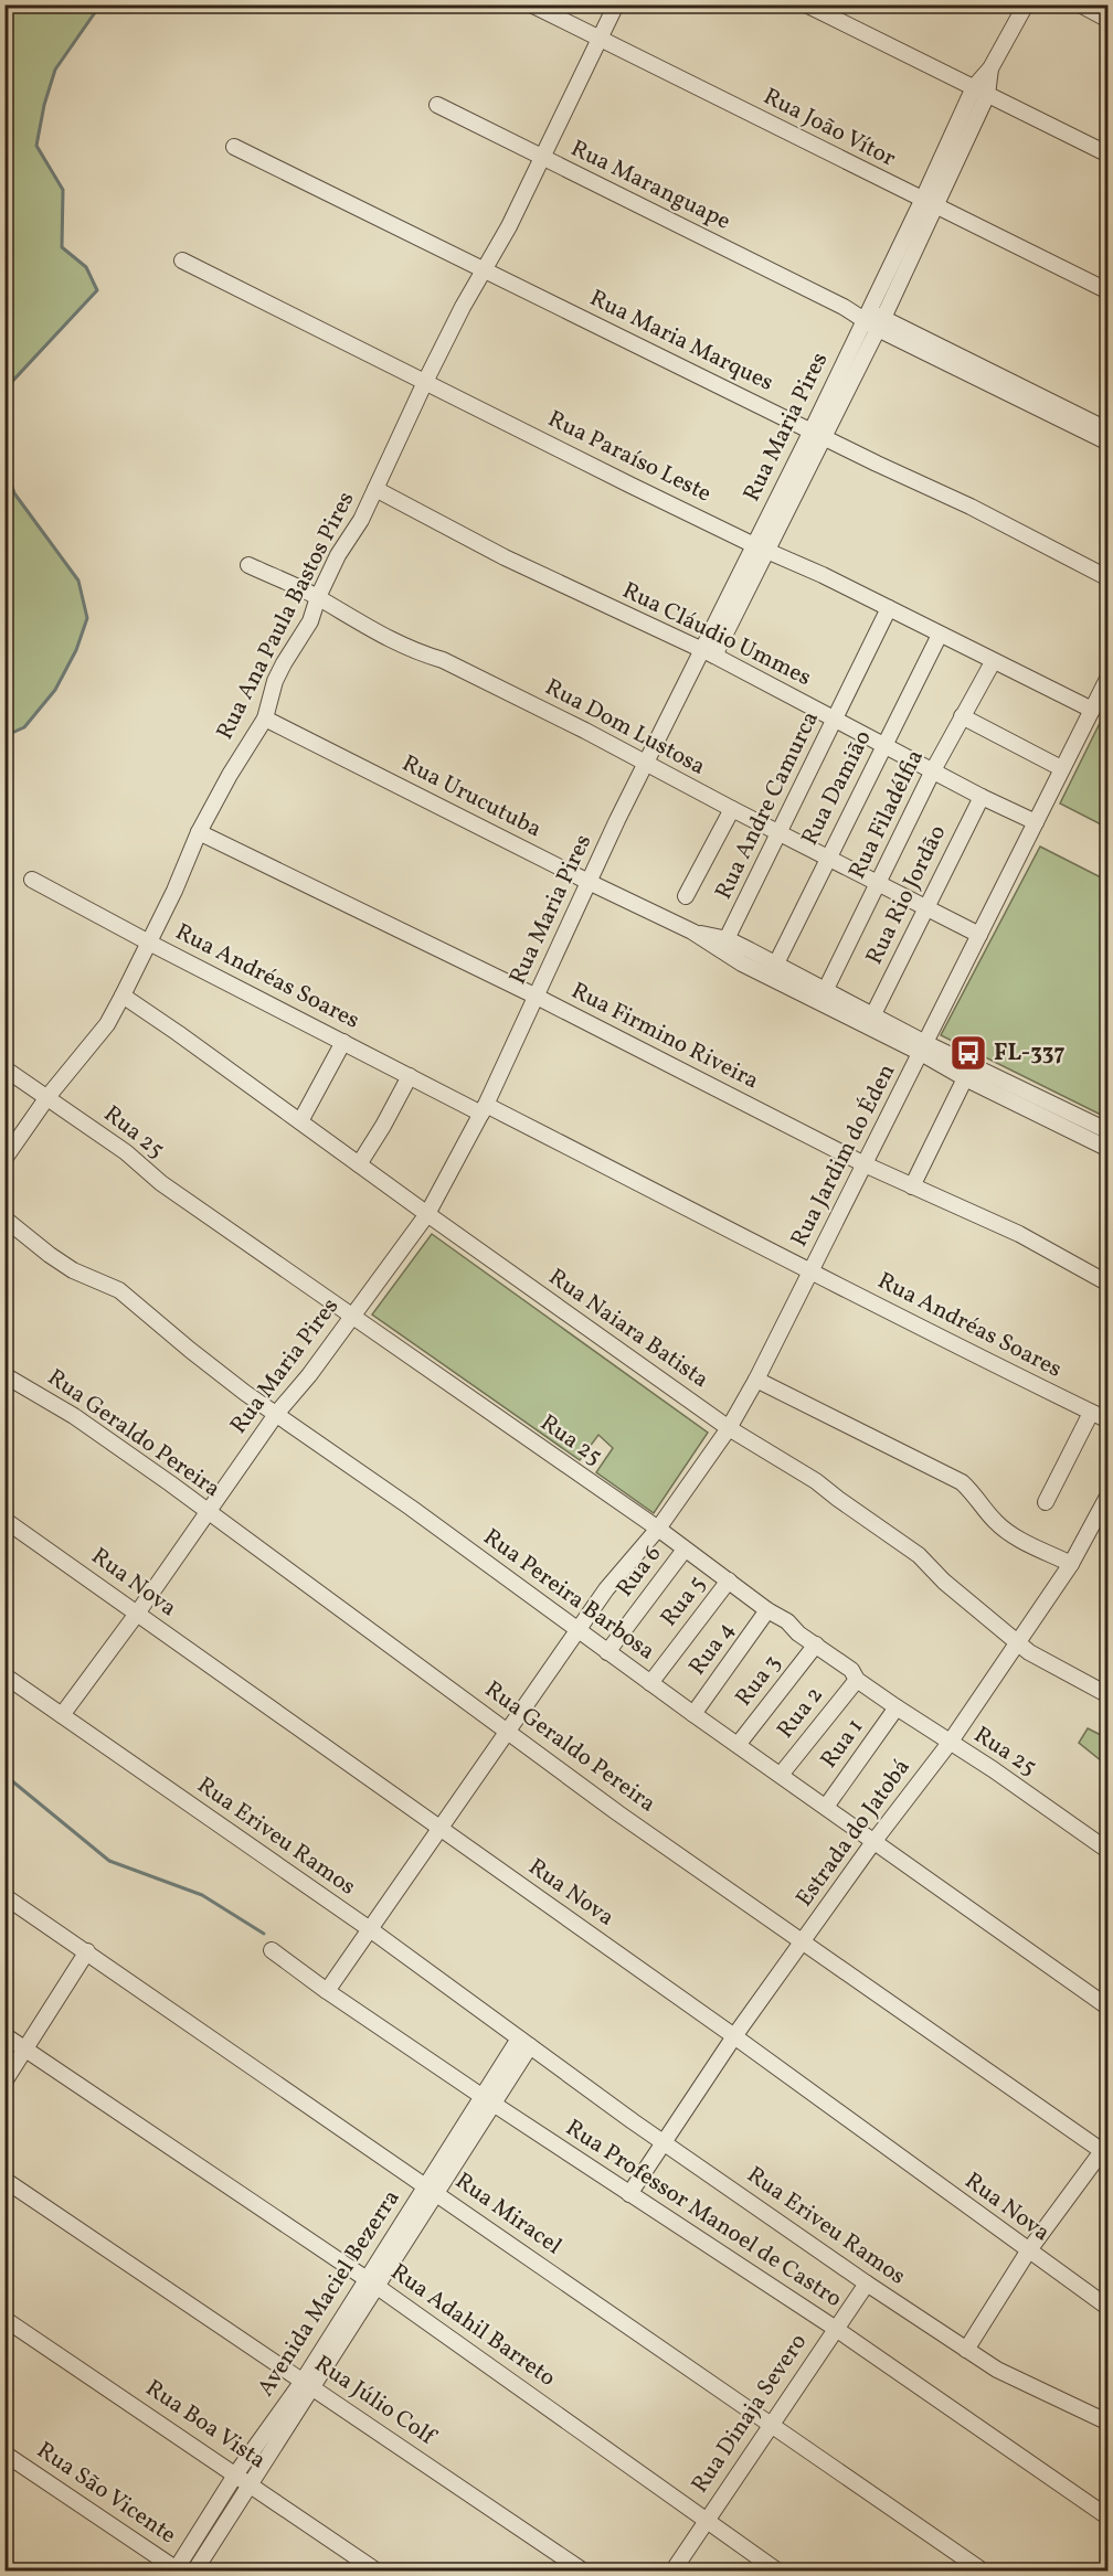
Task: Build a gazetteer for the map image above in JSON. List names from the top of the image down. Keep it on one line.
{"streets":{"street":["Rua João Vítor","Rua Maranguape","Rua Maria Marques","Rua Maria Pires","Rua Paraíso Leste","Rua Ana Paula Bastos Pires","Rua Cláudio Ummes","Rua Dom Lustosa","Rua Damião","Rua Urucutuba","Rua Andre Camurca","Rua Filadélfia","Rua Rio Jordão","Rua Andréas Soares","Rua Firmino Riveira","Rua 25","Rua Jardim do Éden","Rua Naiara Batista","Rua Geraldo Pereira","Rua 6","Rua Nova","Rua Pereira Barbosa","Rua 5","Rua 4","Rua 3","Rua 2","Rua 1","Estrada do Jatobá","Rua Eriveu Ramos","Rua Miracel","Rua Professor Manoel de Castro","Avenida Maciel Bezerra","Rua Adahil Barreto","Rua Júlio Colf","Rua Dinaja Severo","Rua Boa Vista","Rua São Vicente"]},"crossings":[["Rua João Vítor","Rua Maria Pires"],["Rua João Vítor","Rua Ana Paula Bastos Pires"],["Rua Maranguape","Rua Maria Pires"],["Rua Maranguape","Rua Ana Paula Bastos Pires"],["Rua Maria Marques","Rua Maria Pires"],["Rua Maria Marques","Rua Ana Paula Bastos Pires"],["Rua Maria Pires","Rua Paraíso Leste"],["Rua Maria Pires","Rua Cláudio Ummes"],["Rua Maria Pires","Rua Dom Lustosa"],["Rua Maria Pires","Rua Urucutuba"],["Rua Maria Pires","Rua Andréas Soares"],["Rua Maria Pires","Rua Firmino Riveira"],["Rua Maria Pires","Rua 25"],["Rua Maria Pires","Rua Naiara Batista"],["Rua Maria Pires","Rua Geraldo Pereira"],["Rua Maria Pires","Rua Nova"],["Rua Maria Pires","Rua Pereira Barbosa"],["Rua Maria Pires","Rua Eriveu Ramos"],["Rua Paraíso Leste","Rua Ana Paula Bastos Pires"],["Rua Paraíso Leste","Rua Damião"],["Rua Paraíso Leste","Rua Andre Camurca"],["Rua Paraíso Leste","Rua Filadélfia"],["Rua Paraíso Leste","Rua Jardim do Éden"],["Rua Ana Paula Bastos Pires","Rua Cláudio Ummes"],["Rua Ana Paula Bastos Pires","Rua Dom Lustosa"],["Rua Ana Paula Bastos Pires","Rua Urucutuba"],["Rua Ana Paula Bastos Pires","Rua Andréas Soares"],["Rua Ana Paula Bastos Pires","Rua Firmino Riveira"],["Rua Ana Paula Bastos Pires","Rua 25"],["Rua Ana Paula Bastos Pires","Rua Naiara Batista"],["Rua Cláudio Ummes","Rua Damião"],["Rua Cláudio Ummes","Rua Andre Camurca"],["Rua Cláudio Ummes","Rua Filadélfia"],["Rua Cláudio Ummes","Rua Rio Jordão"],["Rua Cláudio Ummes","Rua Jardim do Éden"],["Rua Dom Lustosa","Rua Damião"],["Rua Dom Lustosa","Rua Andre Camurca"],["Rua Dom Lustosa","Rua Filadélfia"],["Rua Dom Lustosa","Rua Rio Jordão"],["Rua Dom Lustosa","Rua Jardim do Éden"],["Rua Damião","Rua Urucutuba"],["Rua Urucutuba","Rua Andre Camurca"],["Rua Urucutuba","Rua Filadélfia"],["Rua Urucutuba","Rua Rio Jordão"],["Rua Urucutuba","Rua Jardim do Éden"],["Rua Andréas Soares","Rua Jardim do Éden"],["Rua Firmino Riveira","Rua Jardim do Éden"],["Rua 25","Rua Jardim do Éden"],["Rua 25","Rua 6"],["Rua 25","Rua 5"],["Rua 25","Rua 4"],["Rua 25","Rua 3"],["Rua 25","Rua 2"],["Rua 25","Rua 1"],["Rua 25","Estrada do Jatobá"],["Rua Jardim do Éden","Rua Naiara Batista"],["Rua Jardim do Éden","Rua Geraldo Pereira"],["Rua Jardim do Éden","Rua Nova"],["Rua Jardim do Éden","Rua Pereira Barbosa"],["Rua Jardim do Éden","Rua Eriveu Ramos"],["Rua Jardim do Éden","Rua Professor Manoel de Castro"],["Rua Naiara Batista","Estrada do Jatobá"],["Rua Geraldo Pereira","Estrada do Jatobá"],["Rua 6","Rua Pereira Barbosa"],["Rua Nova","Estrada do Jatobá"],["Rua Pereira Barbosa","Rua 5"],["Rua Pereira Barbosa","Rua 4"],["Rua Pereira Barbosa","Rua 3"],["Rua Pereira Barbosa","Rua 2"],["Rua Pereira Barbosa","Rua 1"],["Rua Pereira Barbosa","Estrada do Jatobá"],["Estrada do Jatobá","Rua Eriveu Ramos"],["Estrada do Jatobá","Rua Professor Manoel de Castro"],["Rua Eriveu Ramos","Avenida Maciel Bezerra"],["Rua Eriveu Ramos","Rua Dinaja Severo"],["Rua Miracel","Avenida Maciel Bezerra"],["Rua Miracel","Rua Dinaja Severo"],["Rua Professor Manoel de Castro","Avenida Maciel Bezerra"],["Rua Professor Manoel de Castro","Rua Dinaja Severo"],["Avenida Maciel Bezerra","Rua Adahil Barreto"],["Avenida Maciel Bezerra","Rua Júlio Colf"],["Avenida Maciel Bezerra","Rua Boa Vista"],["Avenida Maciel Bezerra","Rua São Vicente"],["Rua Adahil Barreto","Rua Dinaja Severo"]],"places":{"bus stop":["FL-337"]}}
